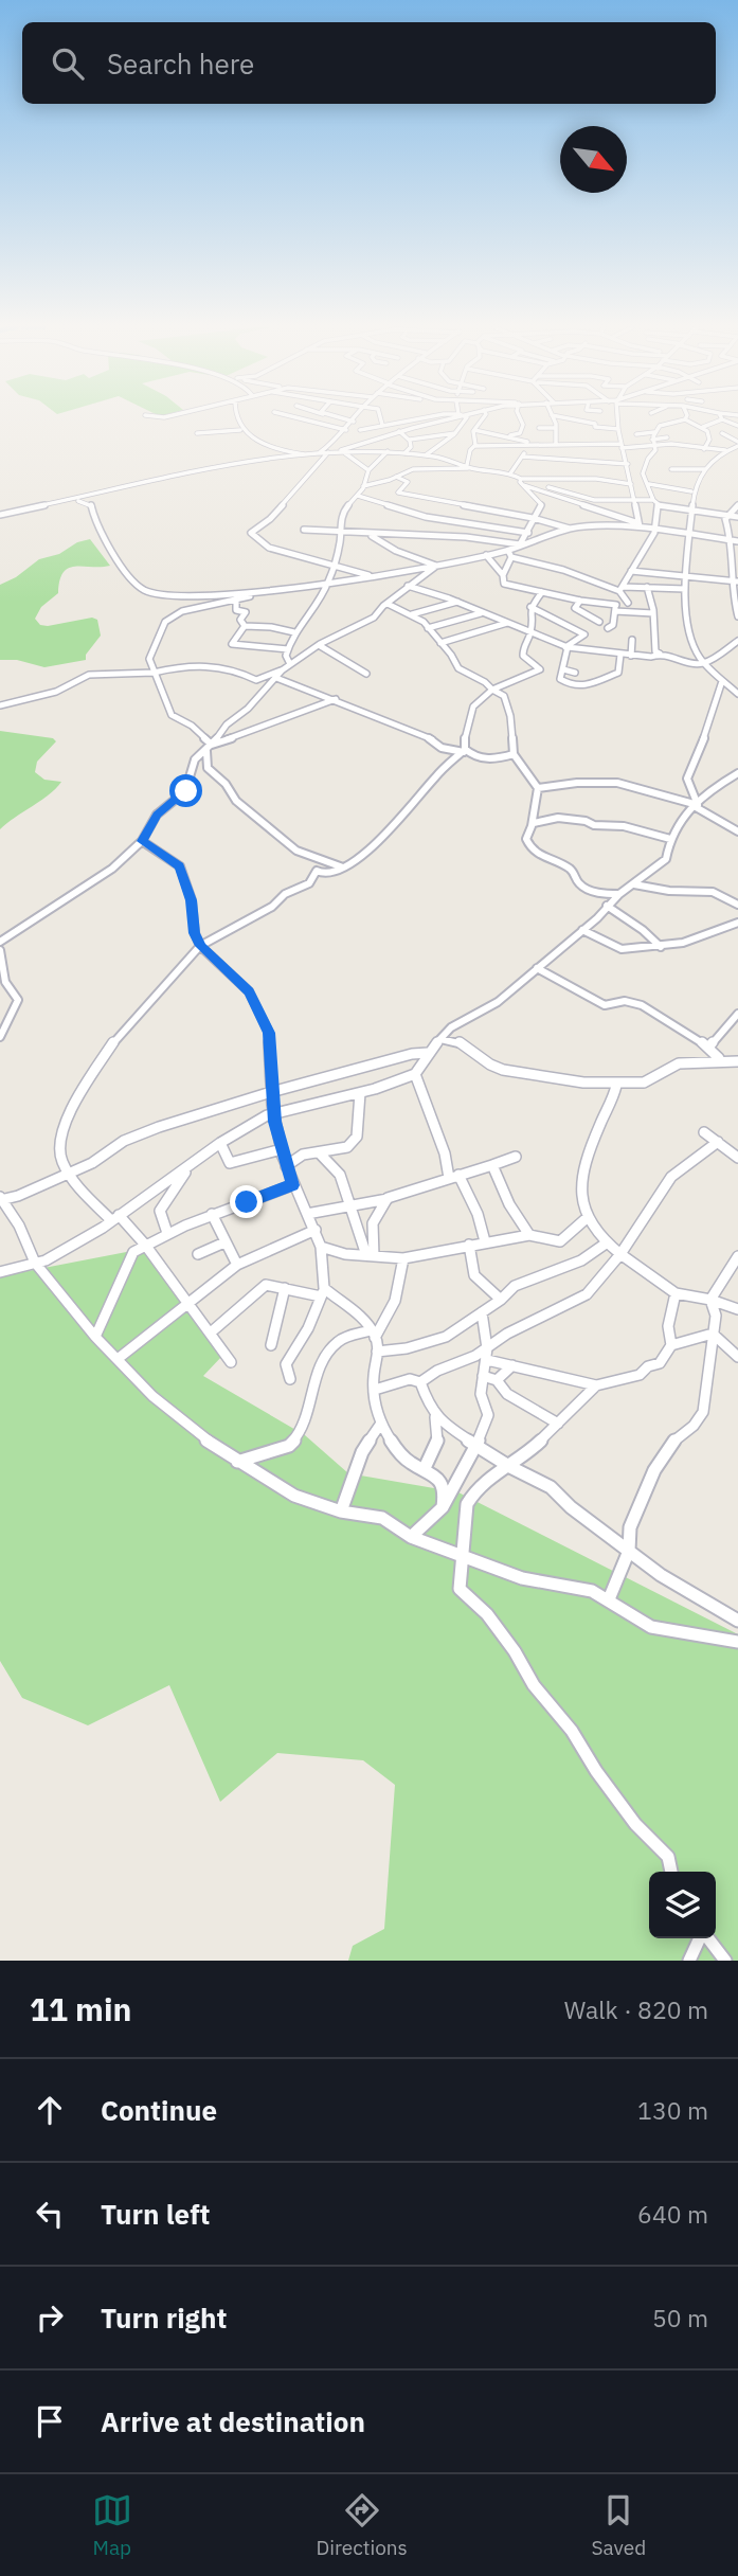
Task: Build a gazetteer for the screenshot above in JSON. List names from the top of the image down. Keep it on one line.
{"north":"bottom right","page":{"search":"Search here","heading":["11 min","Walk · 820 m"],"list":[["Continue","130 m"],["Turn left","640 m"],["Turn right","50 m"],"Arrive at destination"],"nav":["Map","Directions","Saved"]}}
